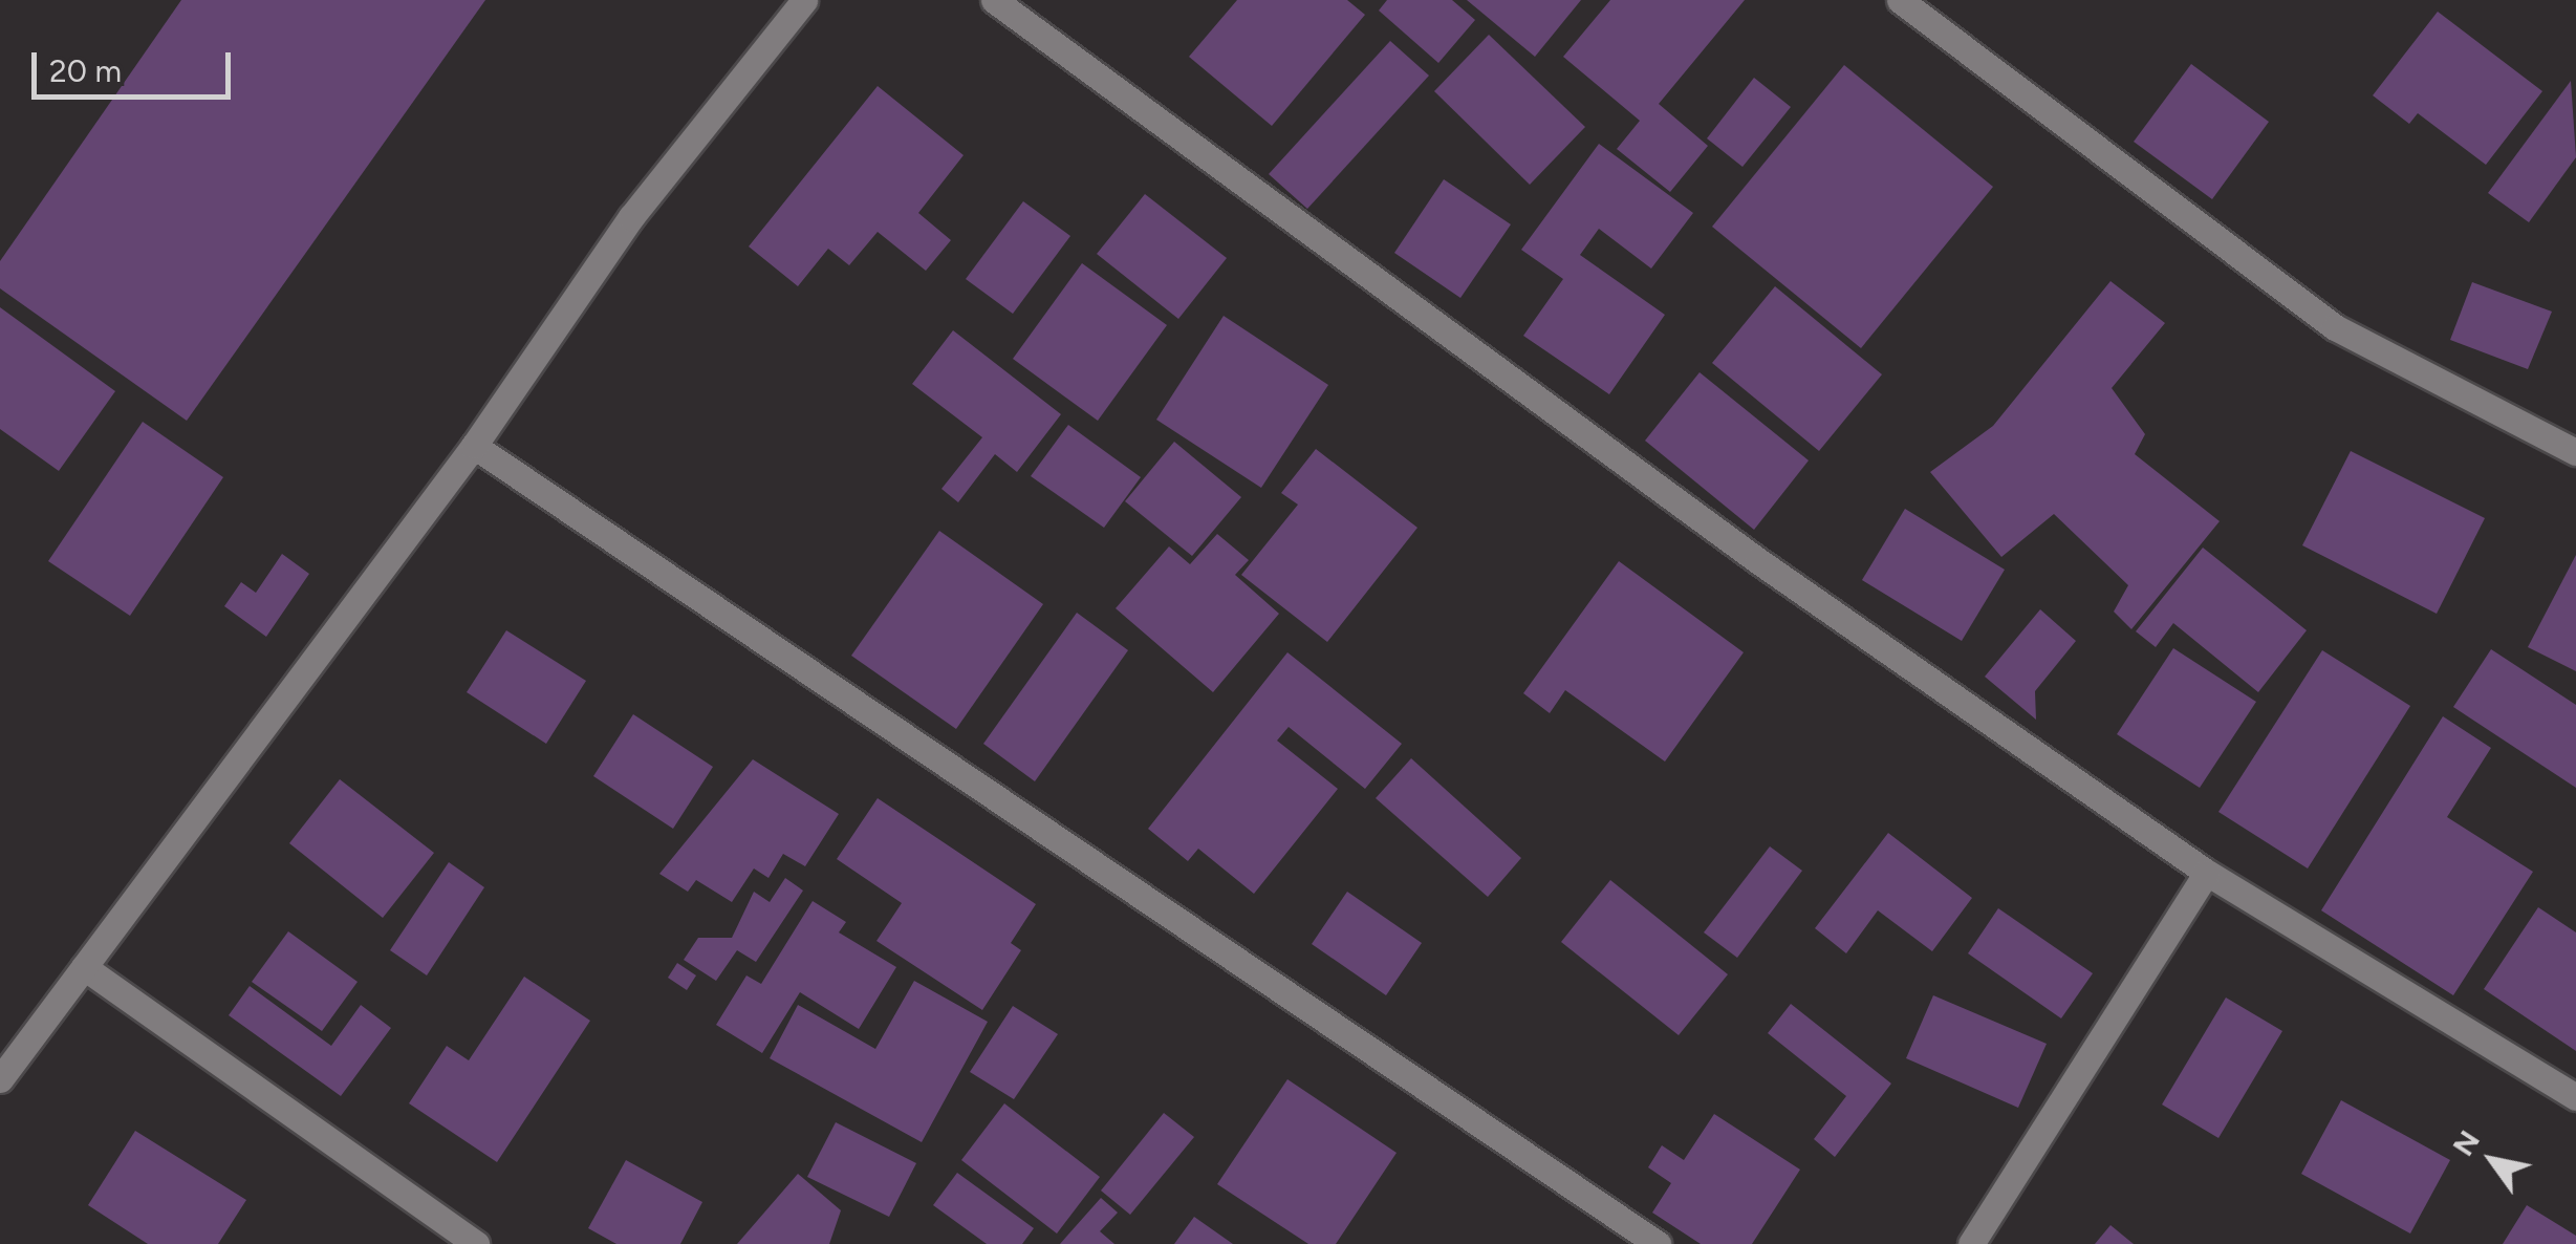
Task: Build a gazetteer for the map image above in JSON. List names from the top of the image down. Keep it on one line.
{"scale_bar":"20 m","north":"top left"}
